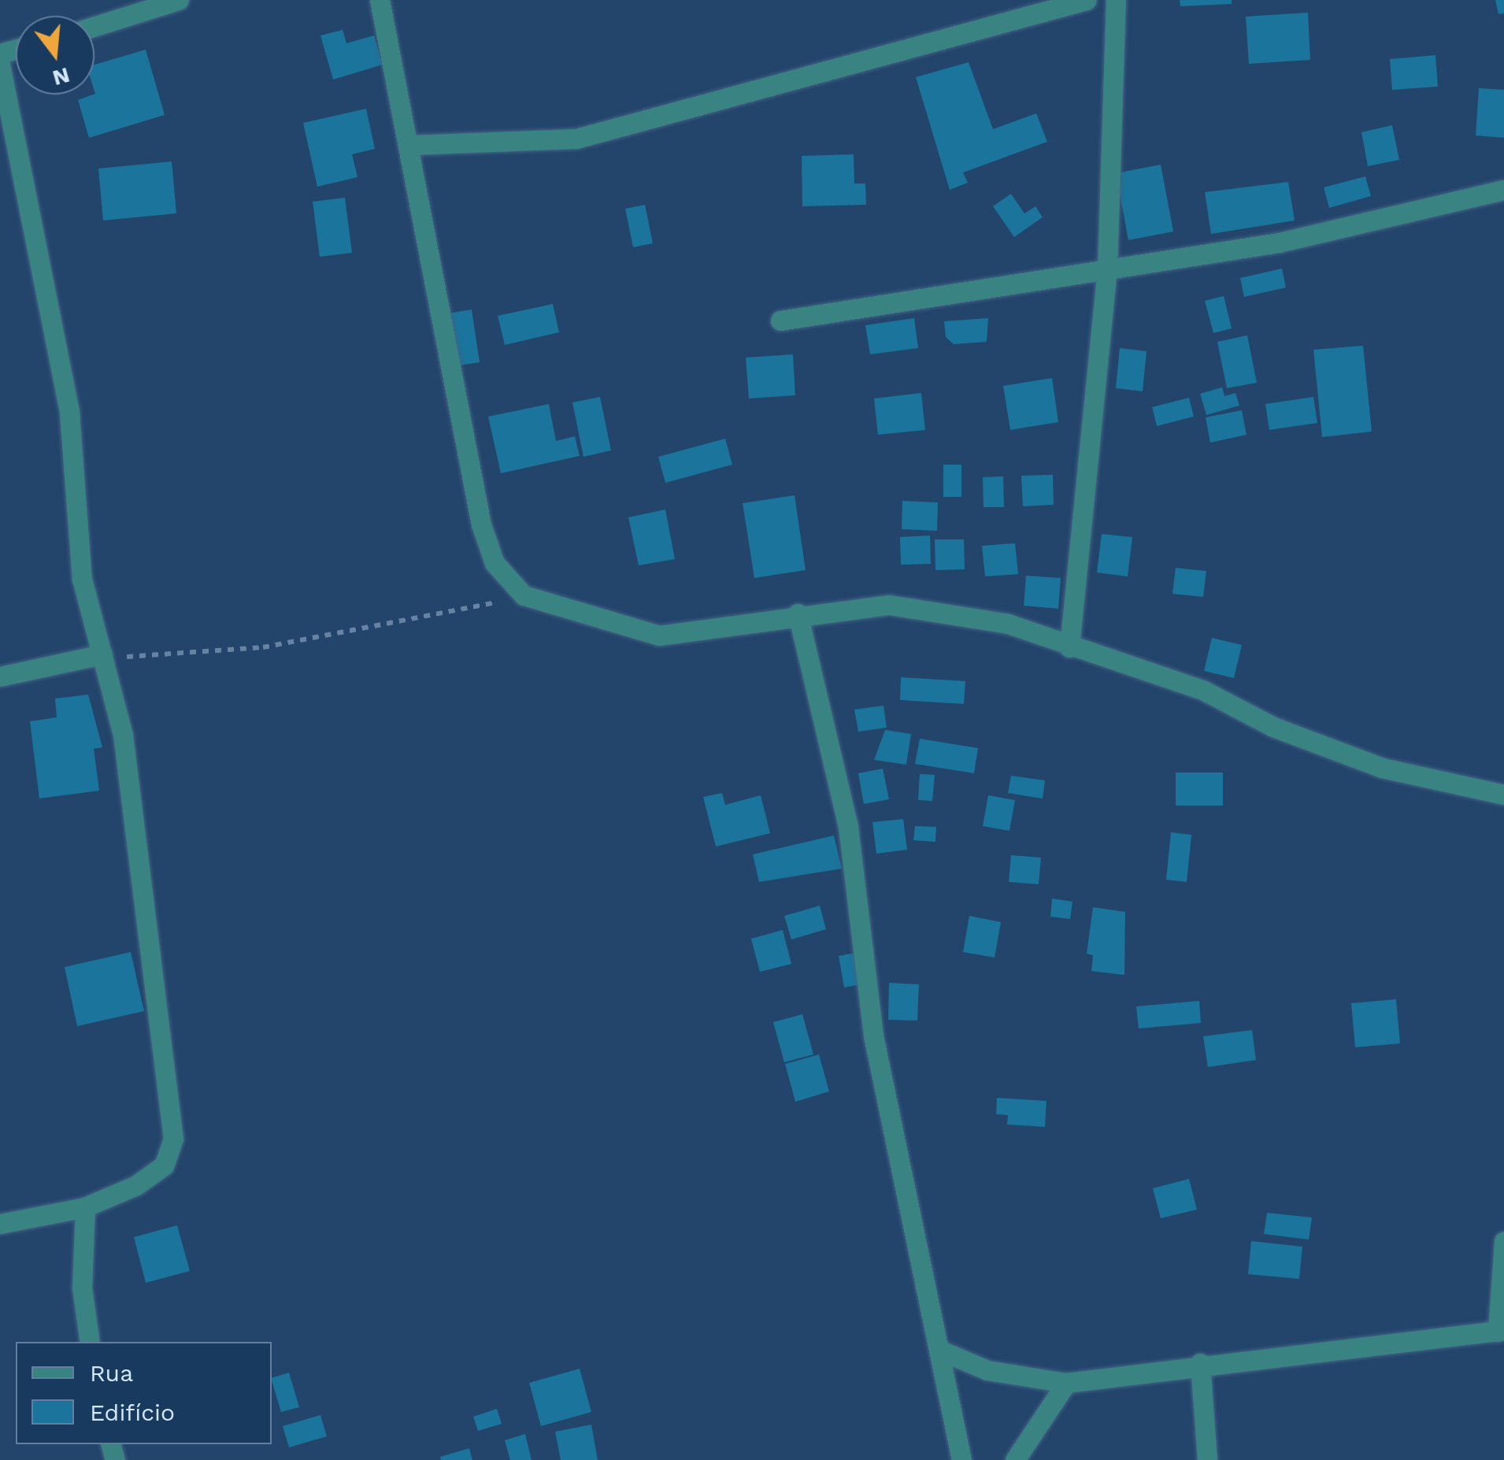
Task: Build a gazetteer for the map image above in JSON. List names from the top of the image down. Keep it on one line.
{"legend":["Rua","Edifício"],"north":"bottom"}
